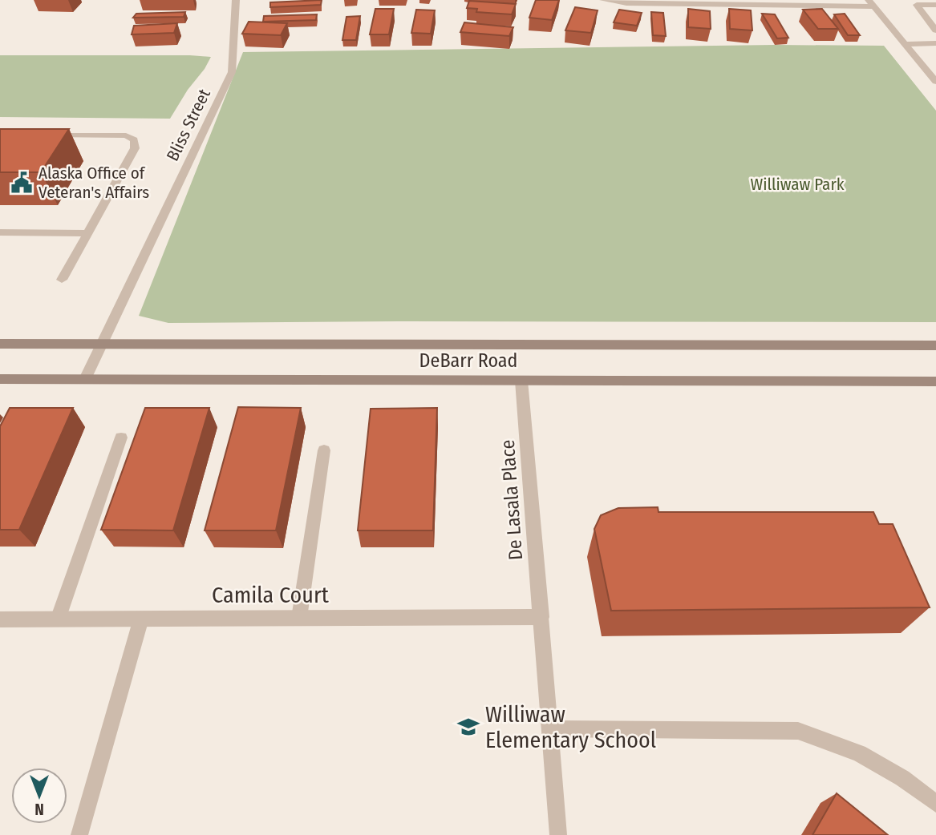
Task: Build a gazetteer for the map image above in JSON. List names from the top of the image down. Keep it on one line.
{"streets":{"main road":["DeBarr Road"],"street":["Bliss Street","De Lasala Place","Camila Court"]},"crossings":[["Bliss Street","DeBarr Road"],["DeBarr Road","De Lasala Place"],["De Lasala Place","Camila Court"]],"parks":["Williwaw Park"],"places":{"public building":["Alaska Office of Veteran's Affairs"],"school or university":["Williwaw Elementary School"]},"north":"bottom"}
